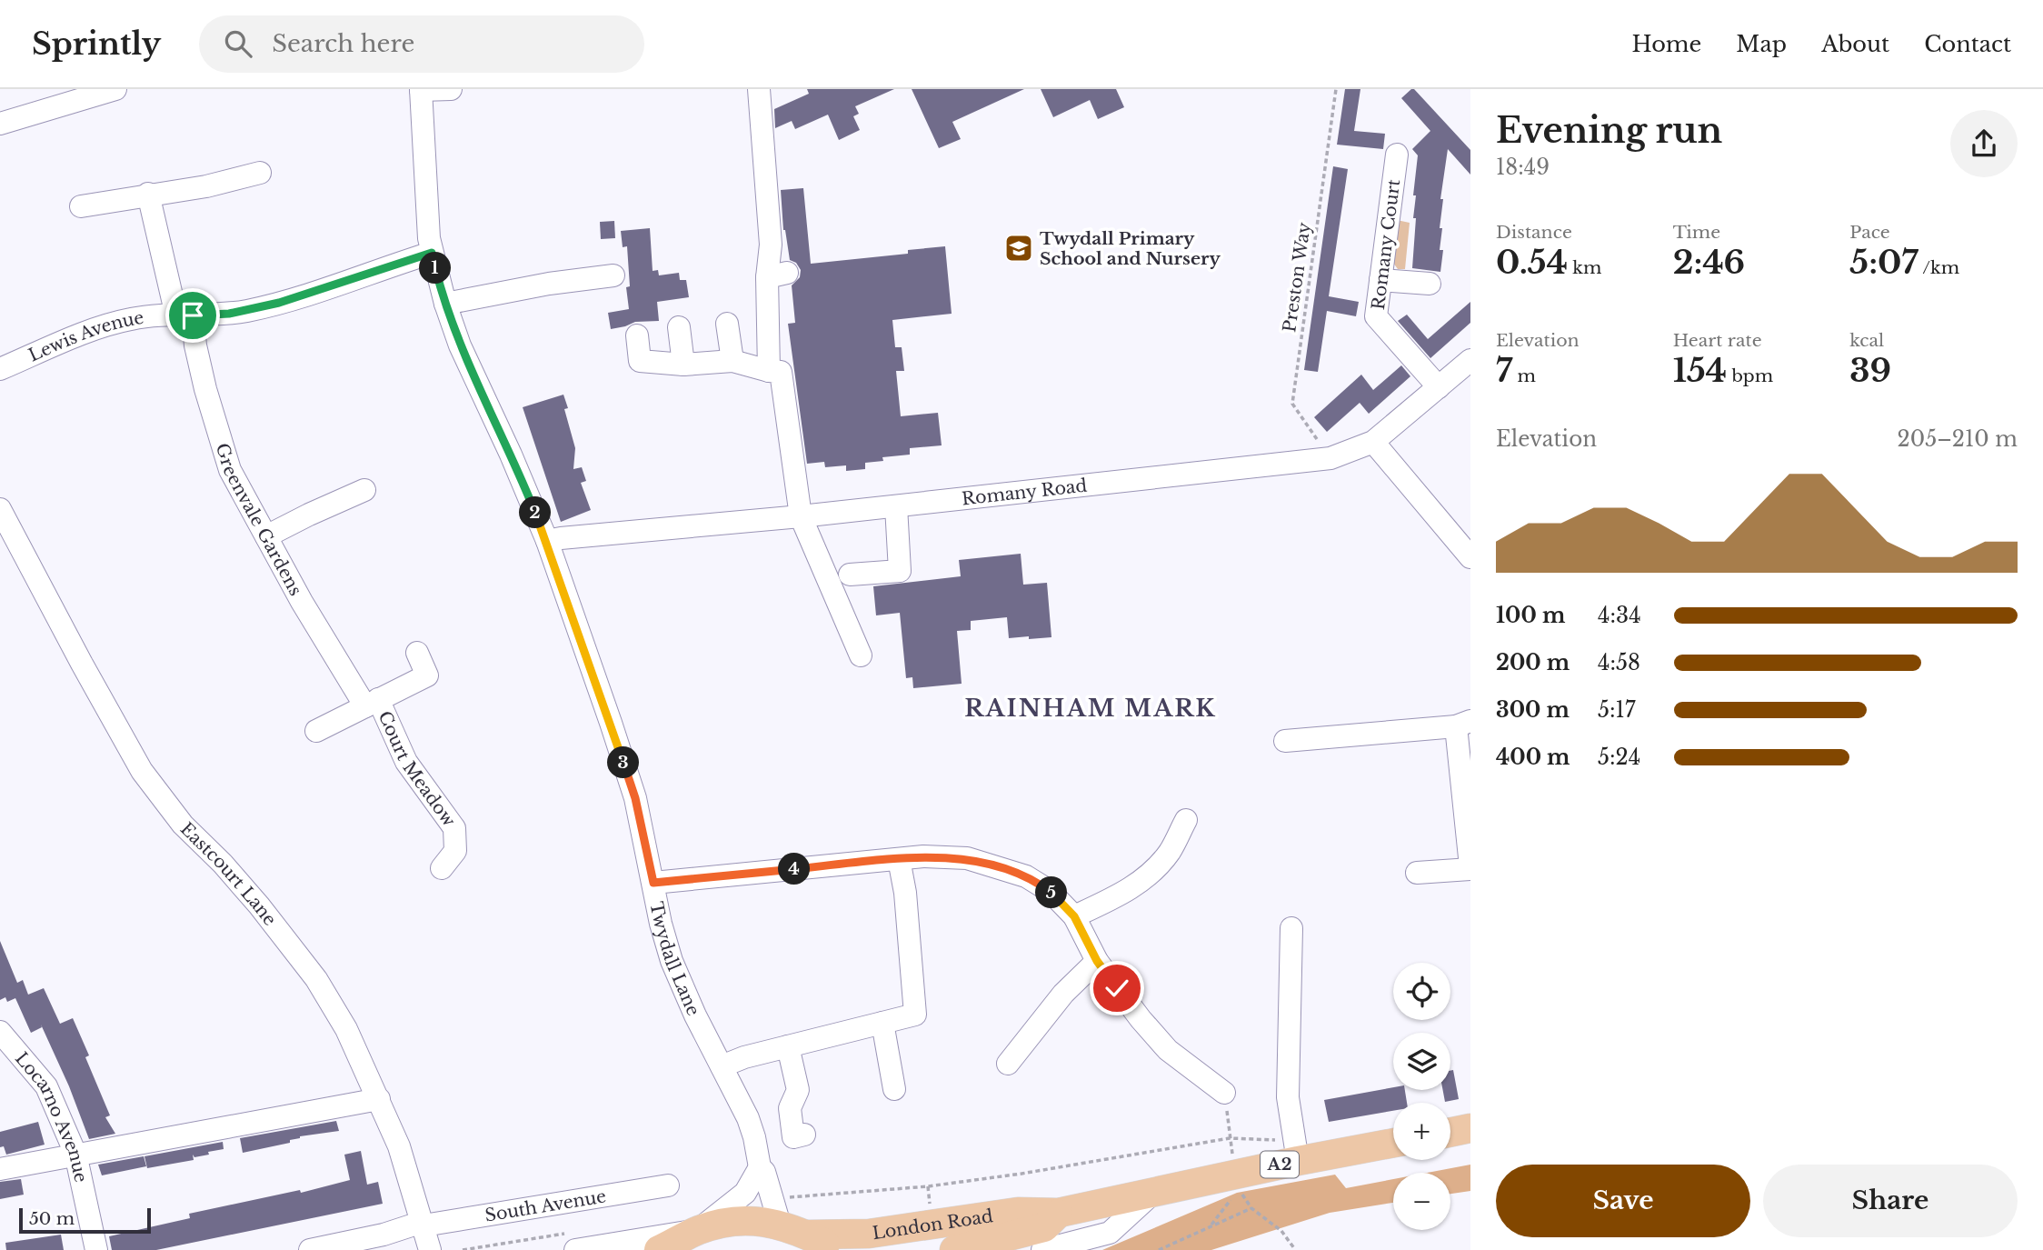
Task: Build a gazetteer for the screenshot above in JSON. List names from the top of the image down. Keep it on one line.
{"streets":{"main road":["A2","London Road"],"street":["Romany Court","Lewis Avenue","Romany Road","Greenvale Gardens","Court Meadow","Eastcourt Lane","Twydall Lane","Locarno Avenue","South Avenue"],"path":["Preston Way"]},"crossings":[["Romany Court","Romany Road"],["Preston Way","Romany Road"],["Lewis Avenue","Greenvale Gardens"],["Lewis Avenue","Twydall Lane"],["Romany Road","Twydall Lane"],["Greenvale Gardens","Court Meadow"],["Eastcourt Lane","South Avenue"]],"districts":["RAINHAM MARK"],"places":{"school or university":["Twydall Primary School and Nursery"]},"scale_bar":"50 m","page":{"header":"Sprintly","search":"Search here","nav":["Home","Map","About","Contact"],"heading":["Evening run","18:49"],"stats":[["Distance","0.54 km"],["Time","2:46"],["Pace","5:07 /km"],["Elevation","7 m"],["Heart rate","154 bpm"],["kcal","39"]],"pins":["1","2","3","4","5"],"chart":["Elevation","205–210 m"],"list":[{"name":"100 m","note":"4:34"},{"name":"200 m","note":"4:58"},{"name":"300 m","note":"5:17"},{"name":"400 m","note":"5:24"}],"map_buttons":["+","−"],"buttons":["Save","Share"],"scale":"50 m"}}
